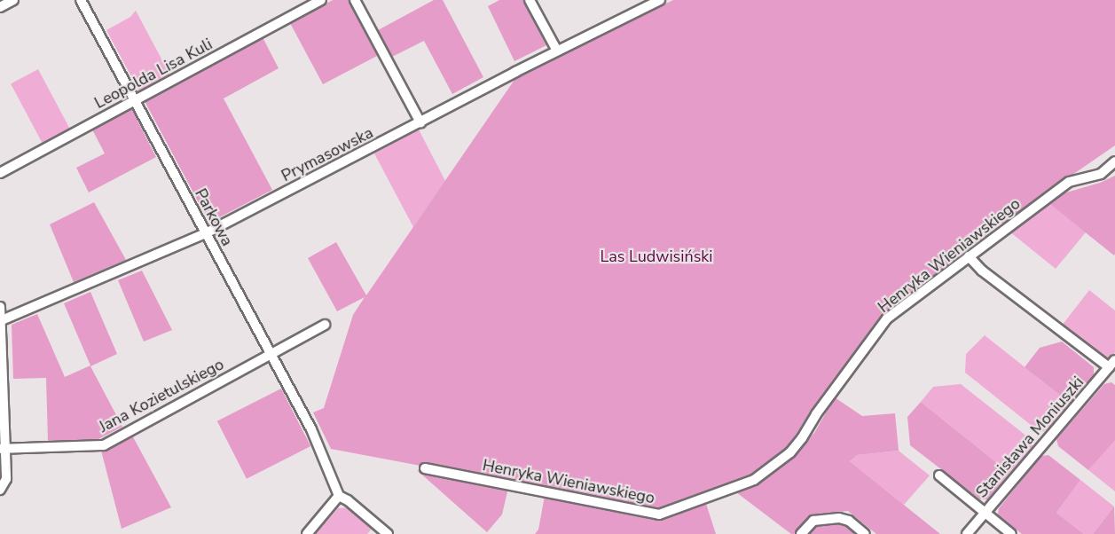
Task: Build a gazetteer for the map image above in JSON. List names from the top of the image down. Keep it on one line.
{"streets":{"street":["Leopolda Lisa Kuli","Prymasowska","Parkowa","Henryka Wieniawskiego","Jana Kozietulskiego","Stanisława Moniuszki"]},"crossings":[["Leopolda Lisa Kuli","Parkowa"],["Prymasowska","Parkowa"],["Parkowa","Jana Kozietulskiego"]],"parks":["Las Ludwisiński"]}
